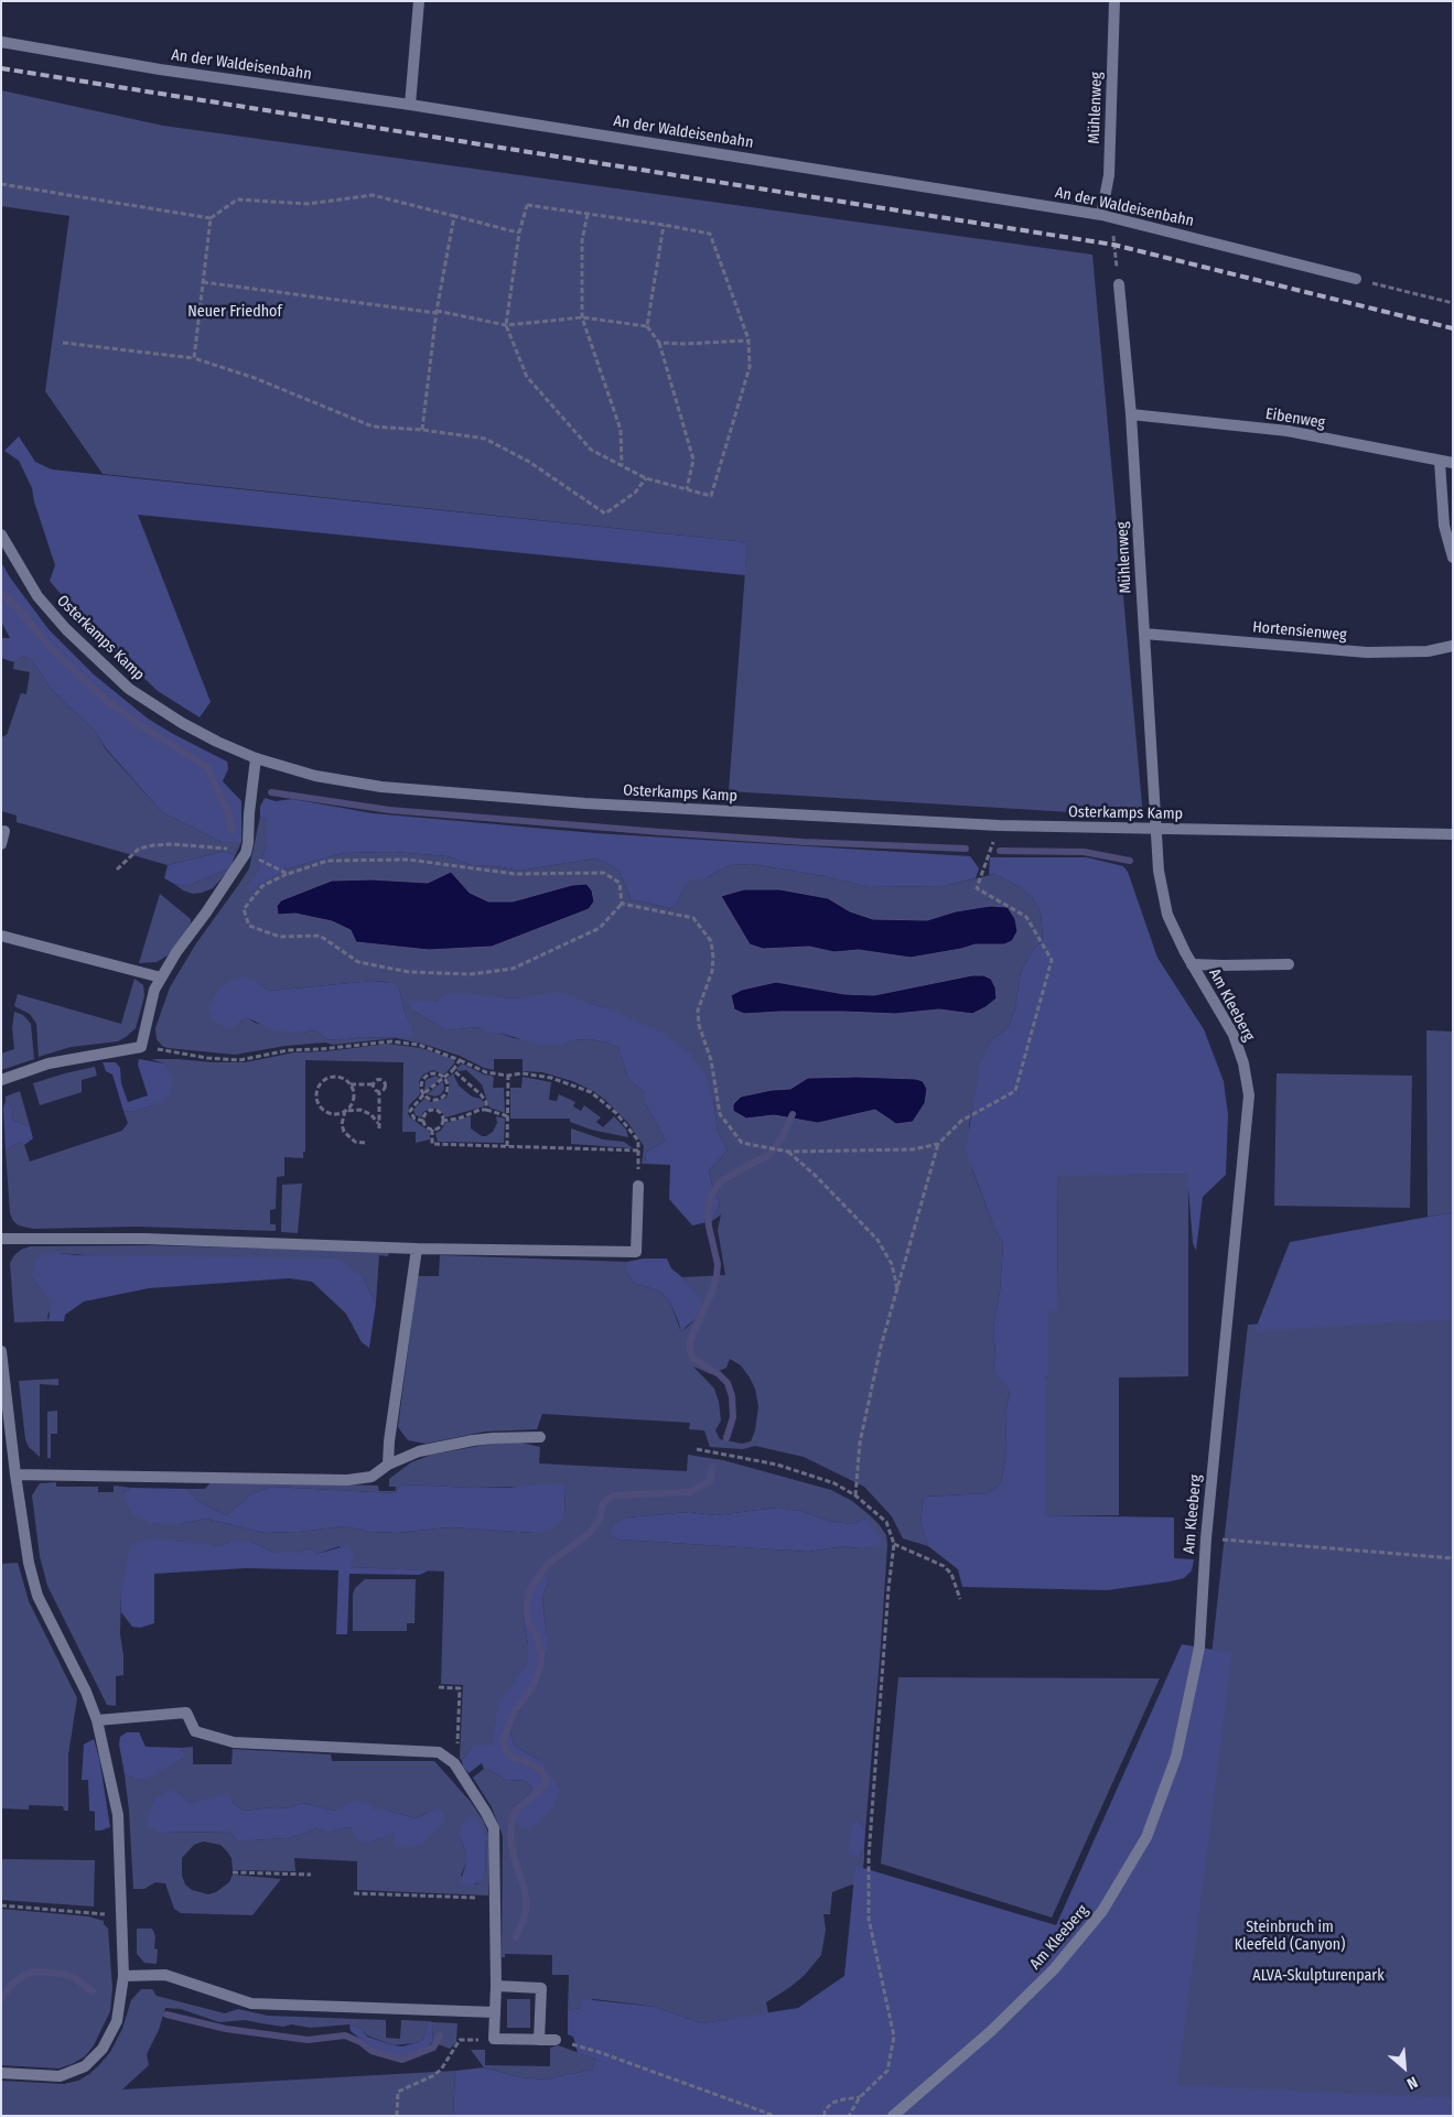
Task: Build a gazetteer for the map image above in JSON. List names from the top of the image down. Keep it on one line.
{"streets":{"street":["An der Waldeisenbahn","Mühlenweg","Eibenweg","Hortensienweg","Osterkamps Kamp","Am Kleeberg"]},"crossings":[["An der Waldeisenbahn","Mühlenweg"],["Mühlenweg","Eibenweg"],["Mühlenweg","Hortensienweg"],["Mühlenweg","Osterkamps Kamp"],["Mühlenweg","Am Kleeberg"],["Osterkamps Kamp","Am Kleeberg"]],"parks":["Neuer Friedhof","Steinbruch im Kleefeld (Canyon)","ALVA-Skulpturenpark"],"north":"bottom right"}
